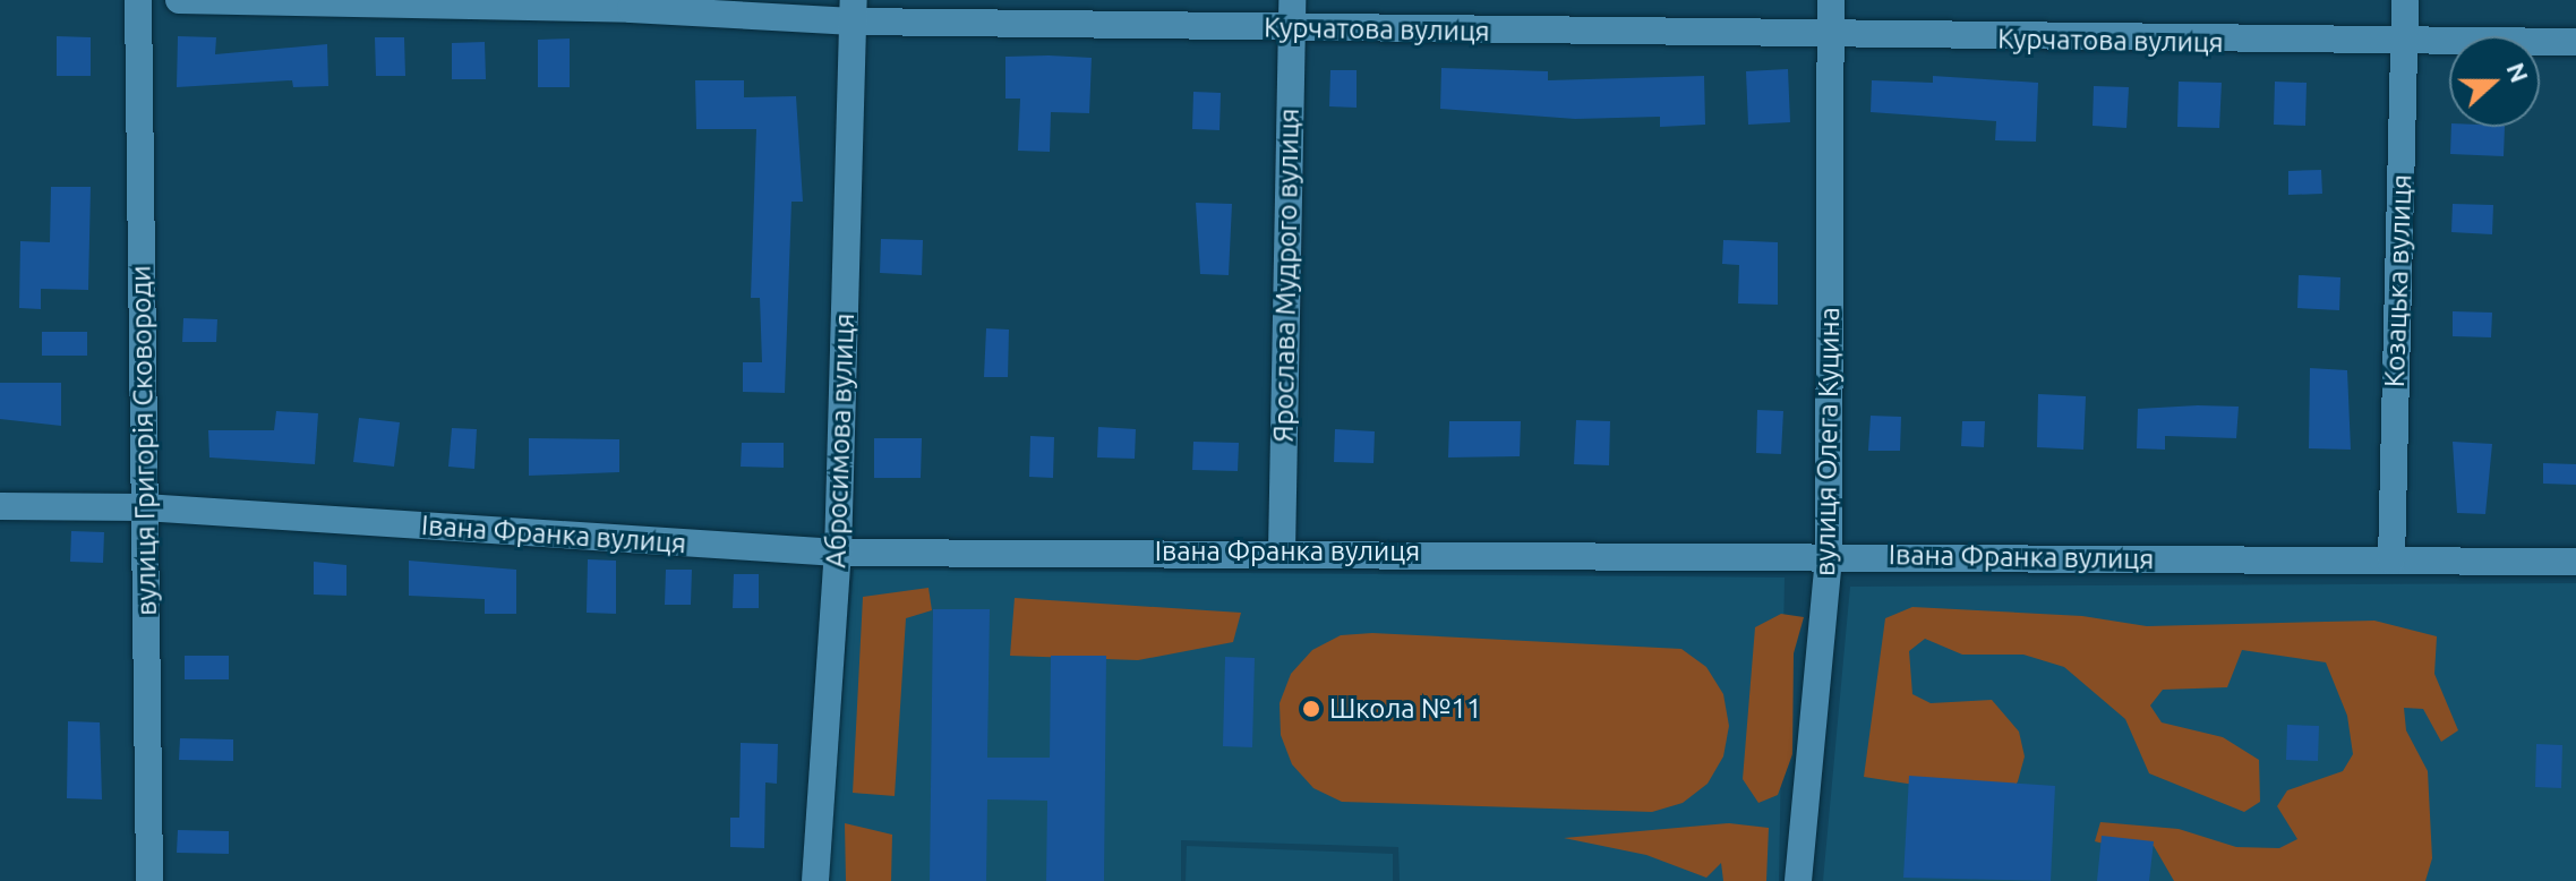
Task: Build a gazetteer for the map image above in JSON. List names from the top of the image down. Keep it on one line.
{"streets":{"street":["Курчатова вулиця","Ярослава Мудрого вулиця","Козацька вулиця","вулиця Григорія Сковороди","Абросимова вулиця","вулиця Олега Куцина","Івана Франка вулиця"]},"crossings":[["Курчатова вулиця","Ярослава Мудрого вулиця"],["Курчатова вулиця","Козацька вулиця"],["Курчатова вулиця","Абросимова вулиця"],["Курчатова вулиця","вулиця Олега Куцина"],["Ярослава Мудрого вулиця","Івана Франка вулиця"],["Козацька вулиця","Івана Франка вулиця"],["вулиця Григорія Сковороди","Івана Франка вулиця"],["Абросимова вулиця","Івана Франка вулиця"],["вулиця Олега Куцина","Івана Франка вулиця"]],"places":["Школа №11"],"north":"right"}
